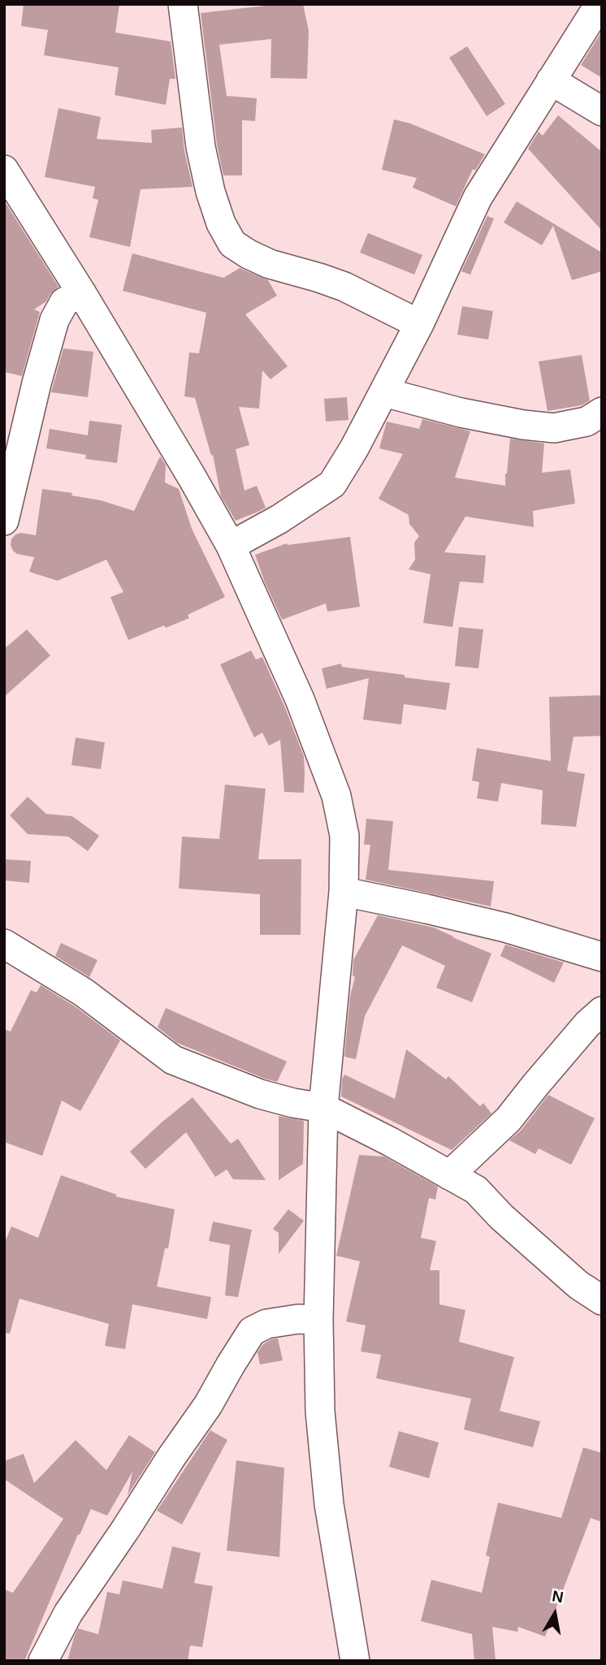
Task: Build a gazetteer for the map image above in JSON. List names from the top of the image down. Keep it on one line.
{"north":"top"}
